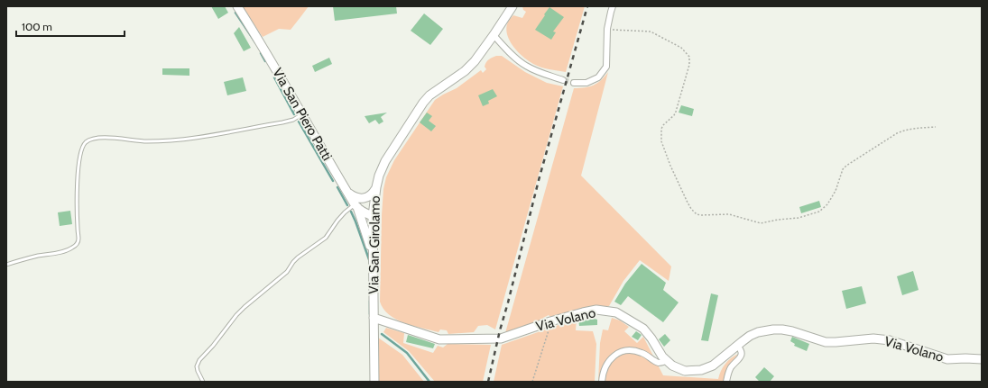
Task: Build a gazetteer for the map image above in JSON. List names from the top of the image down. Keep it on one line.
{"streets":{"street":["Via San Piero Patti","Via San Girolamo","Via Volano"]},"crossings":[["Via San Piero Patti","Via San Girolamo"],["Via San Girolamo","Via Volano"]],"scale_bar":"100 m"}
